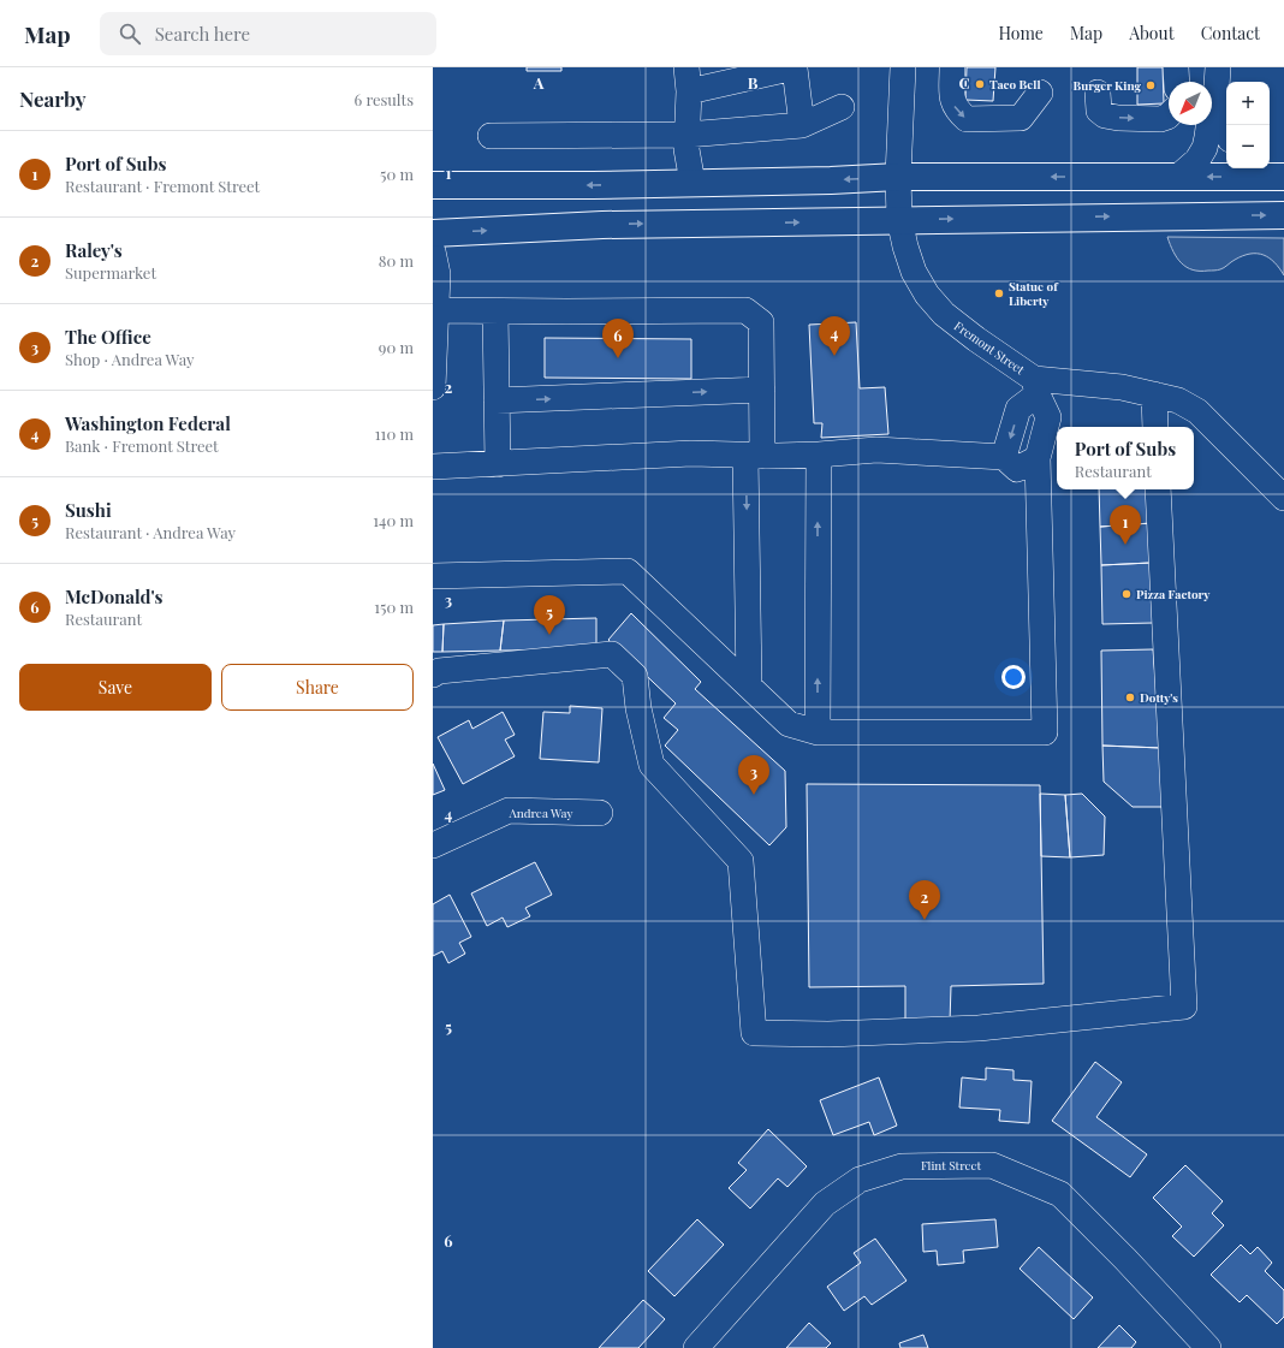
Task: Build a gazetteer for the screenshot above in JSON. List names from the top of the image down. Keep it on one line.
{"streets":{"street":["Fremont Street","Andrea Way","Flint Street"]},"places":["Taco Bell","Burger King","Statue of Liberty","Pizza Factory","Dotty's"],"north":"bottom left","page":{"header":"Map","search":"Search here","nav":["Home","Map","About","Contact"],"heading":["Nearby","6 results"],"map_buttons":["+","−"],"list":[{"mark":"1","name":"Port of Subs","note":"Restaurant · Fremont Street","value":"50 m"},{"mark":"2","name":"Raley's","note":"Supermarket","value":"80 m"},{"mark":"3","name":"The Office","note":"Shop · Andrea Way","value":"90 m"},{"mark":"4","name":"Washington Federal","note":"Bank · Fremont Street","value":"110 m"},{"mark":"5","name":"Sushi","note":"Restaurant · Andrea Way","value":"140 m"},{"mark":"6","name":"McDonald's","note":"Restaurant","value":"150 m"}],"pins":["4","6","1","5","3","2"],"popup":["Port of Subs","Restaurant"],"buttons":["Save","Share"]},"grid":{"columns":["A","B","C"],"rows":["1","2","3","4","5","6"]}}
